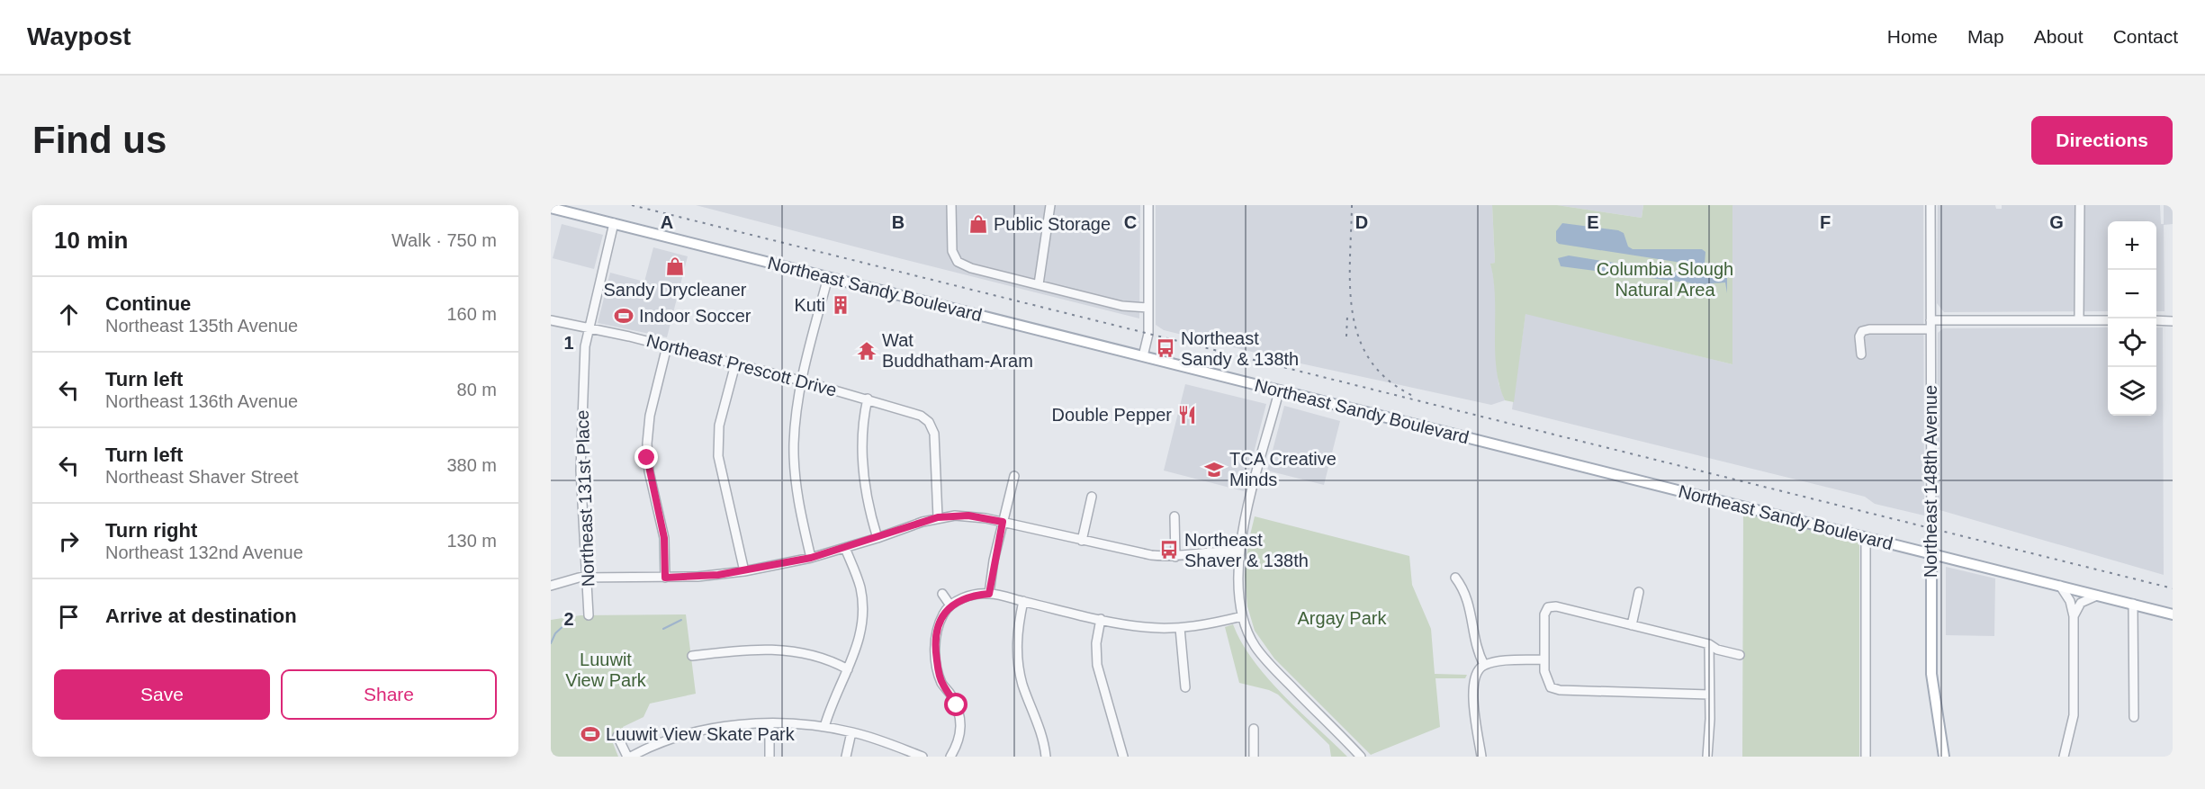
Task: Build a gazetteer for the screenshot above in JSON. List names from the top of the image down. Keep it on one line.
{"streets":{"main road":["Northeast Sandy Boulevard","Northeast 148th Avenue"],"street":["Northeast Prescott Drive","Northeast 131st Place"]},"crossings":[["Northeast Sandy Boulevard","Northeast 148th Avenue"],["Northeast Sandy Boulevard","Northeast 131st Place"],["Northeast Prescott Drive","Northeast 131st Place"]],"parks":["Columbia Slough Natural Area","Argay Park","Luuwit View Park"],"places":{"shop":["Public Storage","Sandy Drycleaner"],"building":["Kuti"],"sports":["Indoor Soccer","Luuwit View Skate Park"],"bus stop":["Northeast Sandy & 138th","Northeast Shaver & 138th"],"temple":["Wat Buddhatham-Aram"],"restaurant":["Double Pepper"],"school or university":["TCA Creative Minds"]},"page":{"header":"Waypost","nav":["Home","Map","About","Contact"],"buttons":["Directions",["Save","Share"]],"title":"Find us","heading":["10 min","Walk · 750 m"],"map_buttons":["+","−"],"list":[["Continue","Northeast 135th Avenue","160 m"],["Turn left","Northeast 136th Avenue","80 m"],["Turn left","Northeast Shaver Street","380 m"],["Turn right","Northeast 132nd Avenue","130 m"],"Arrive at destination"]},"grid":{"columns":["A","B","C","D","E","F","G"],"rows":["1","2"]}}
